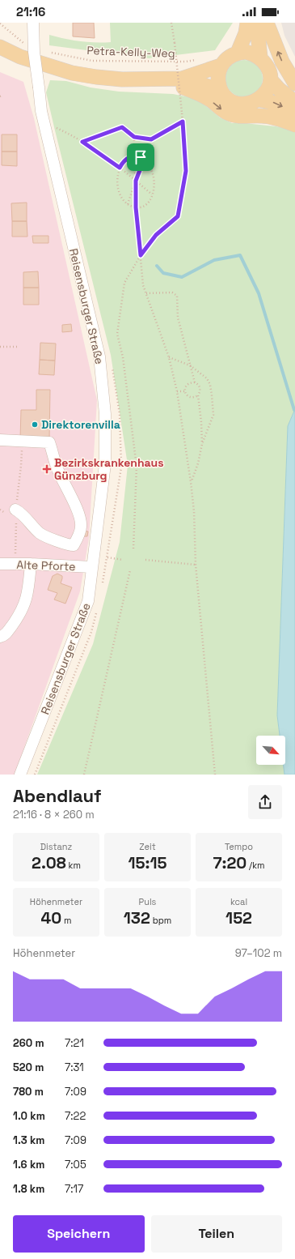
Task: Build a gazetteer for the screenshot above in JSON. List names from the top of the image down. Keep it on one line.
{"streets":{"street":["Reisensburger Straße","Alte Pforte"],"path":["Petra-Kelly-Weg"]},"crossings":[["Reisensburger Straße","Alte Pforte"]],"places":{"other":["Direktorenvilla"],"health":["Bezirkskrankenhaus Günzburg"]},"north":"bottom right","page":{"status":"21:16","heading":["Abendlauf","21:16 · 8 × 260 m"],"stats":[["Distanz","2.08 km"],["Zeit","15:15"],["Tempo","7:20 /km"],["Höhenmeter","40 m"],["Puls","132 bpm"],["kcal","152"]],"chart":["Höhenmeter","97–102 m"],"list":[{"name":"260 m","note":"7:21"},{"name":"520 m","note":"7:31"},{"name":"780 m","note":"7:09"},{"name":"1.0 km","note":"7:22"},{"name":"1.3 km","note":"7:09"},{"name":"1.6 km","note":"7:05"},{"name":"1.8 km","note":"7:17"}],"buttons":["Speichern","Teilen"]}}
